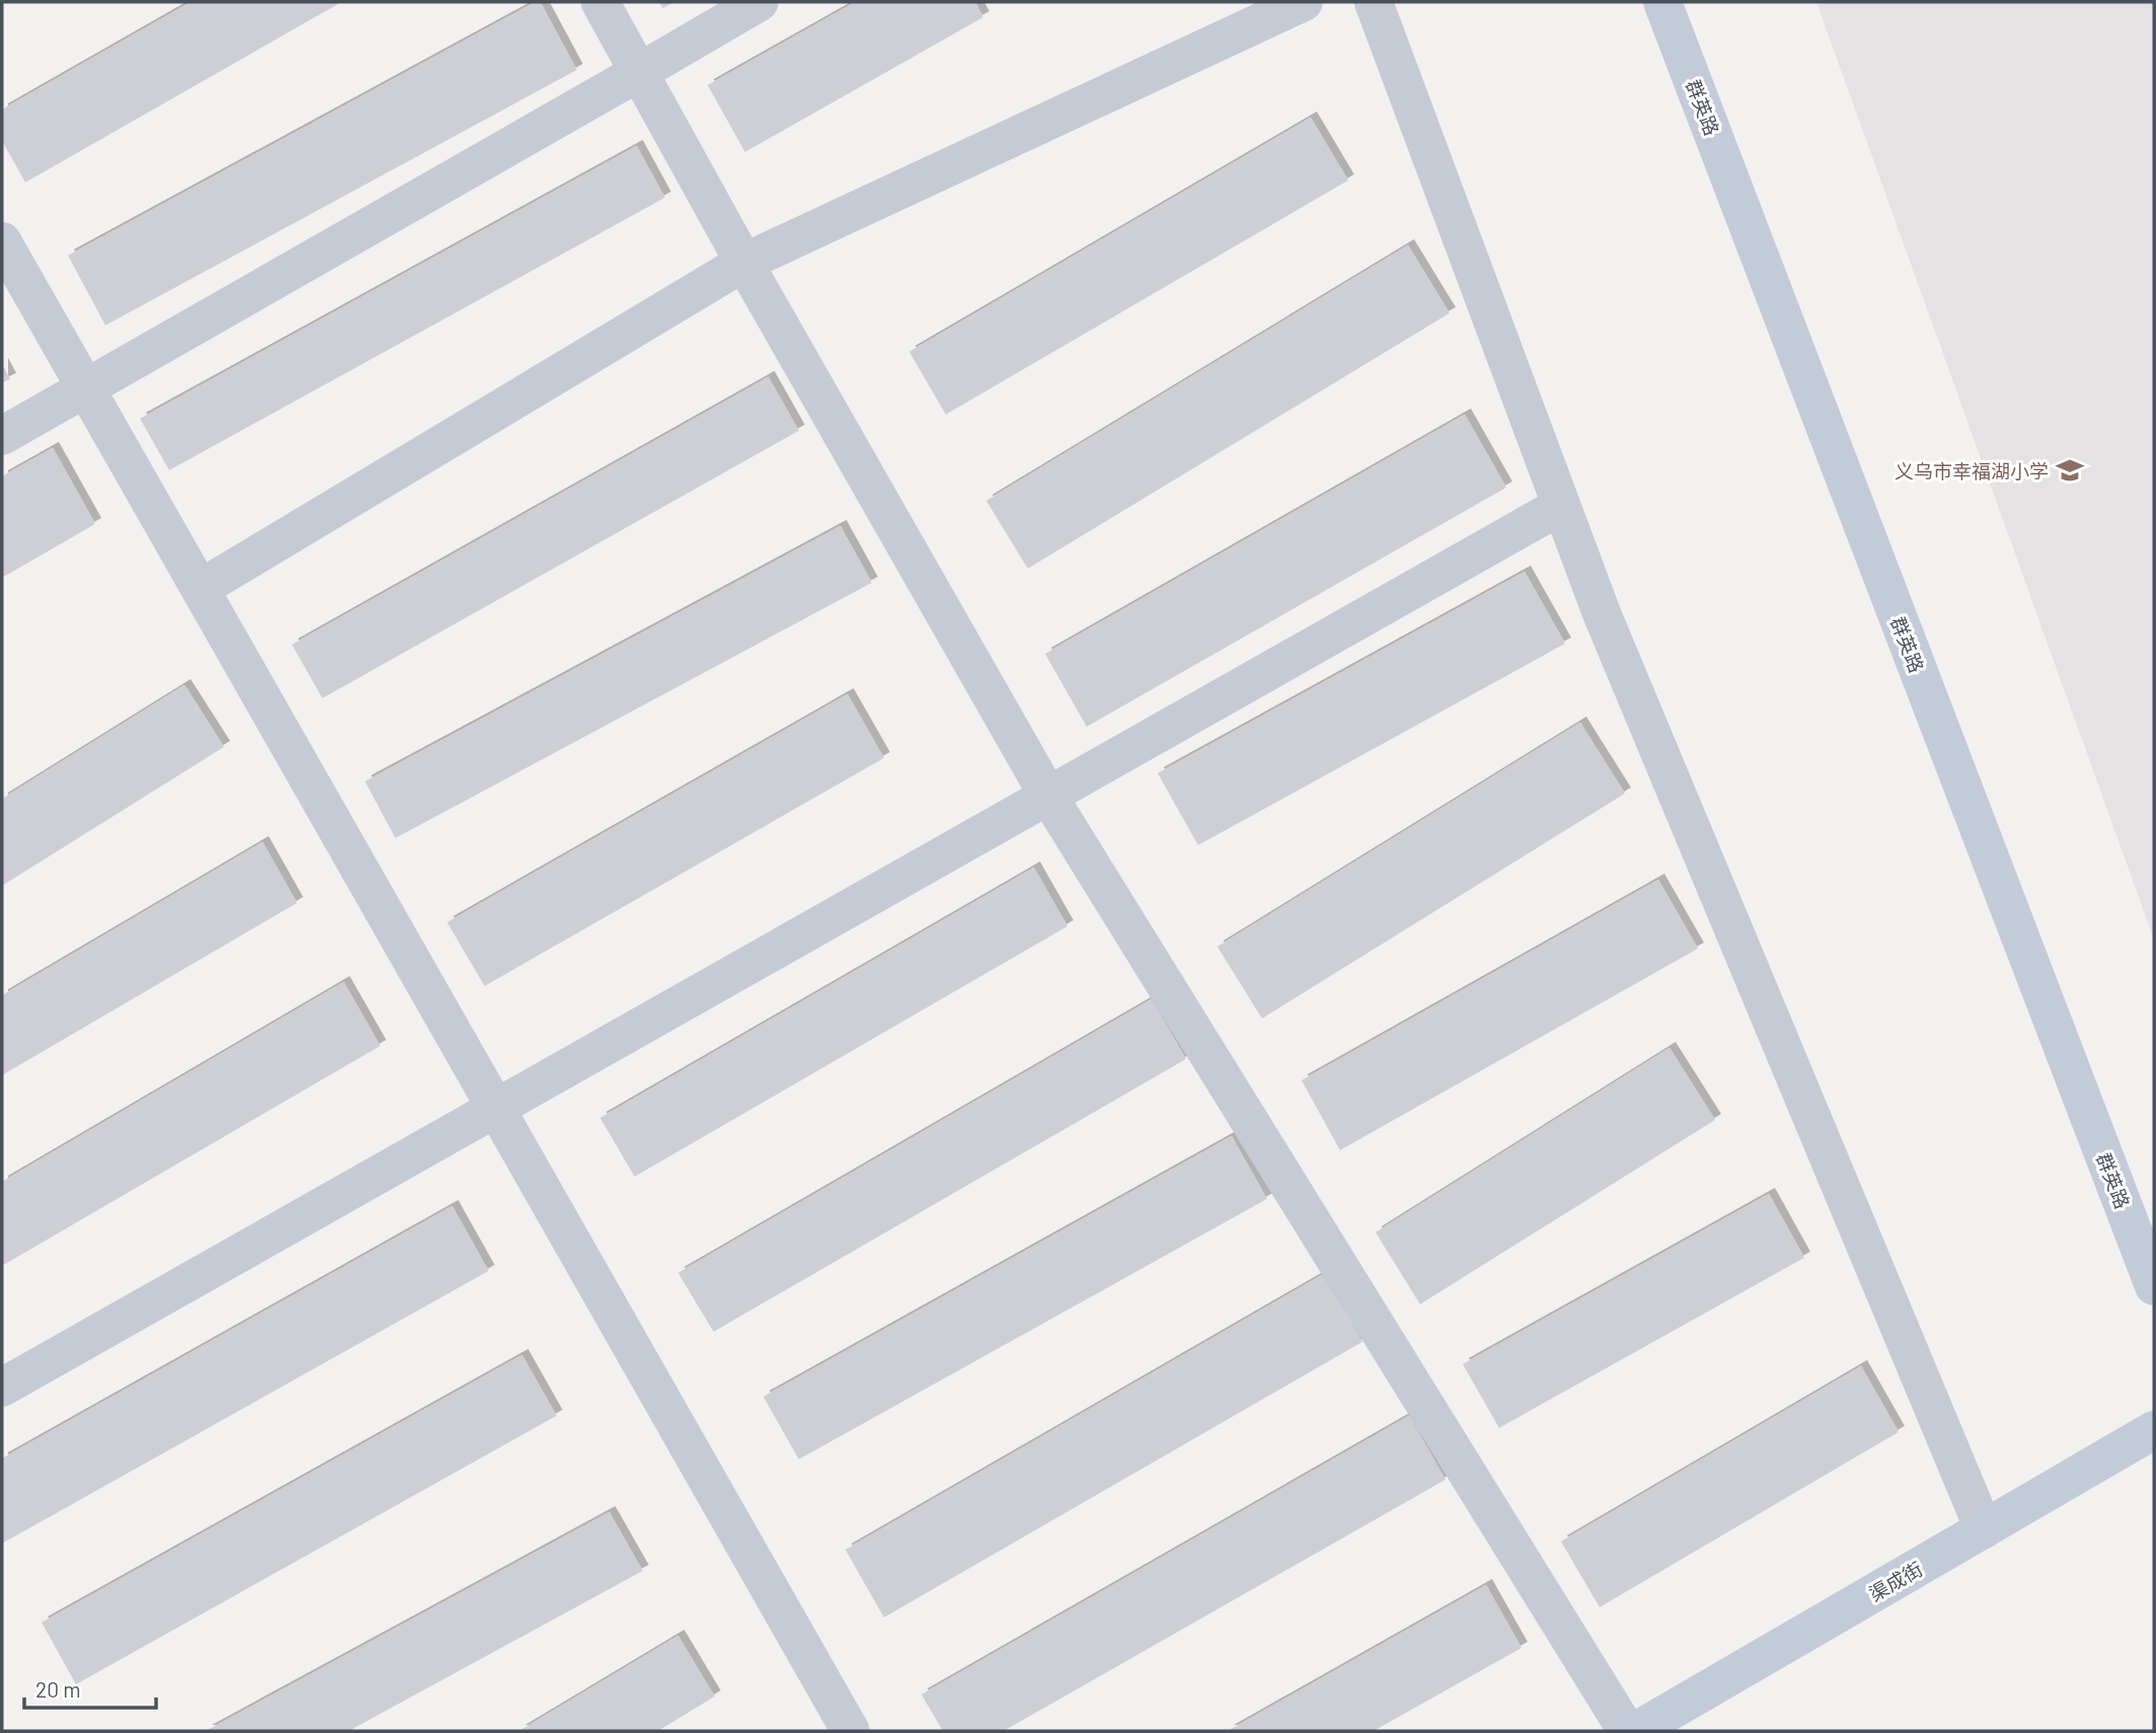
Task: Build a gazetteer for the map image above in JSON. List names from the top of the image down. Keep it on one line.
{"streets":{"street":["群英路","渠成街"]},"places":{"school or university":["义乌市幸福湖小学"]},"scale_bar":"20 m"}
